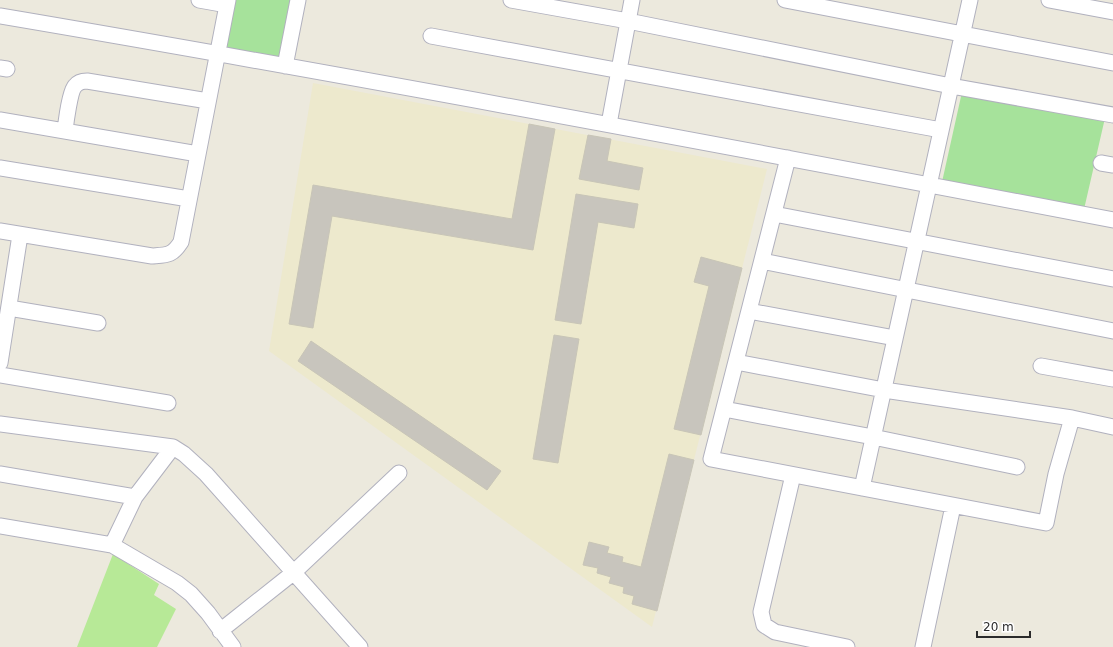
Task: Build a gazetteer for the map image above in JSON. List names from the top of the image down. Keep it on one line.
{"scale_bar":"20 m"}
